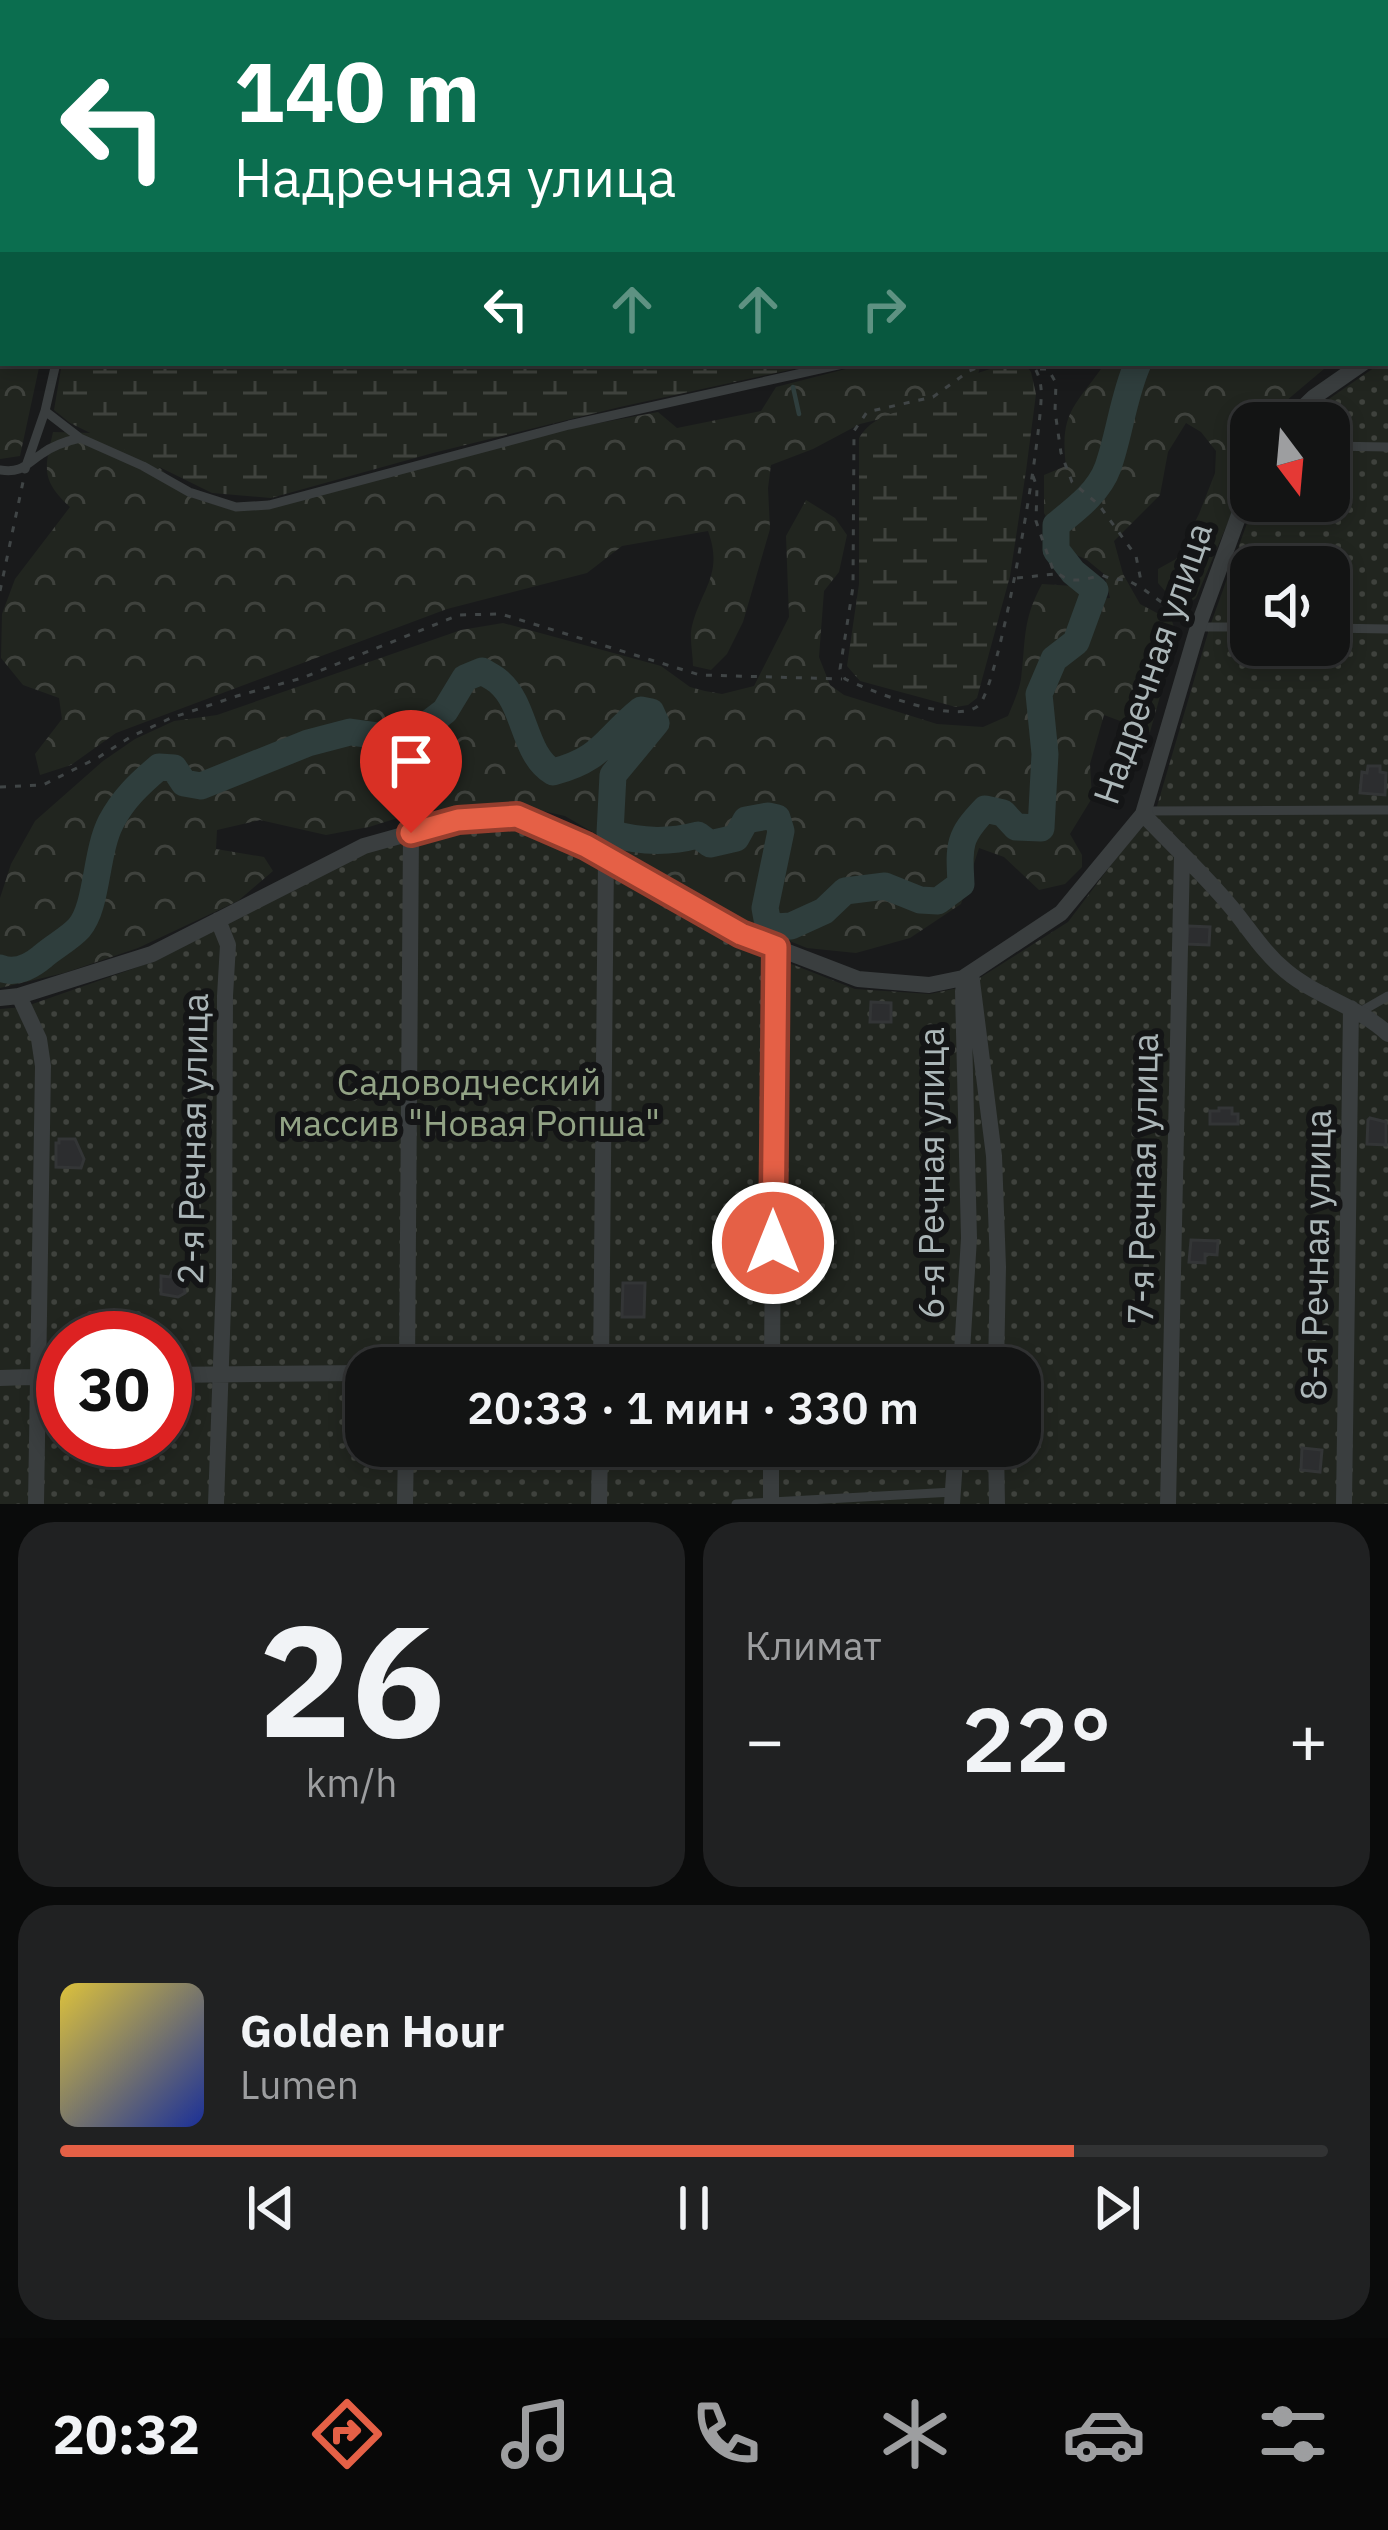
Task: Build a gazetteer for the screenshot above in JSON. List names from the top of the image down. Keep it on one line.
{"streets":{"street":["Надречная улица","2-я Речная улица","6-я Речная улица","7-я Речная улица","8-я Речная улица"]},"crossings":[["Надречная улица","2-я Речная улица"],["Надречная улица","6-я Речная улица"]],"parks":["Садоводческий массив \"Новая Ропша\""],"north":"bottom","page":{"turn":["140 m","Надречная улица"],"limit":"30","trip":"20:33 · 1 мин · 330 m","tile":[["26","km/h"],"Климат"],"heat":["−","22°","+"],"song":["Golden Hour","Lumen"],"tabs":"20:32"}}
